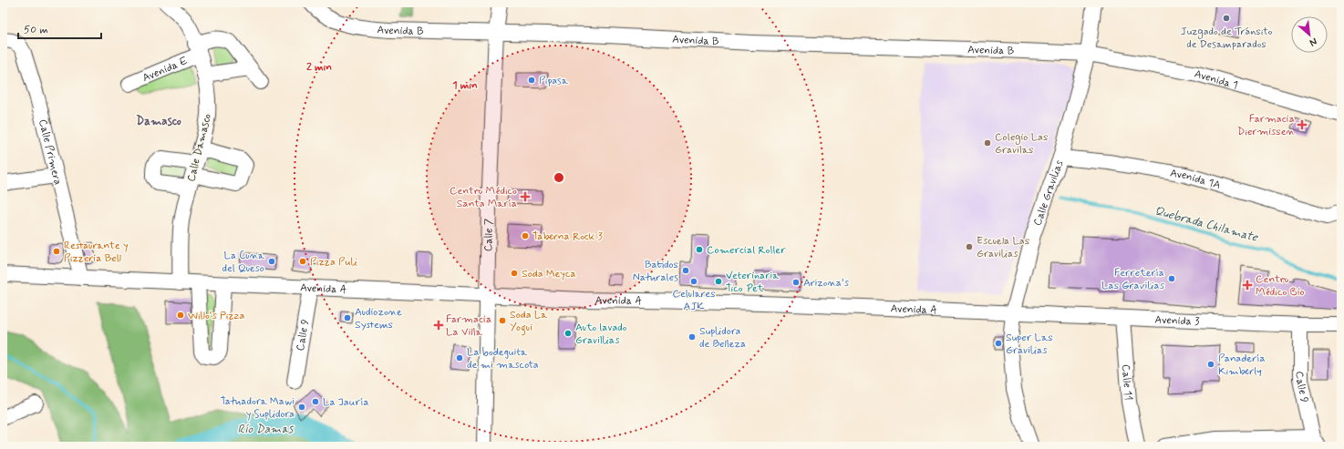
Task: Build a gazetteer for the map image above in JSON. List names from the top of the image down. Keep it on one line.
{"streets":{"street":["Avenida B","Avenida E","Avenida 1","Calle Damasco","Calle Primera","Avenida 1A","Calle Gravilias","Calle 7","Avenida A","Avenida 3","Calle 9","Calle 11"]},"crossings":[["Avenida B","Avenida 1"],["Avenida B","Calle Gravilias"],["Avenida B","Calle 7"],["Avenida E","Calle Damasco"],["Avenida 1","Calle Gravilias"],["Calle Damasco","Avenida A"],["Calle Primera","Avenida A"],["Avenida 1A","Calle Gravilias"],["Calle Gravilias","Avenida A"],["Calle Gravilias","Avenida 3"],["Calle 7","Avenida A"],["Avenida A","Avenida 3"],["Avenida A","Calle 9"],["Avenida 3","Calle 9"],["Avenida 3","Calle 11"]],"districts":["Damasco"],"water":["Quebrada Chilamate","Río Damas"],"places":{"other":["Juzgado de Tránsito de Desamparados","Pipasa","Colegio Las Gravilas","Taberna Rock 3","Escuela Las Gravilias","Comercial Roller","Restaurante y Pizzeria Bell","La Cuna del Queso","Pizza Puli","Batidos Naturales","Soda Meyca","Ferretería Las Gravilias","Celulares AJK","Veterinaria Tico Pet","Arizona's","Willo's Pizza","Audiozone Systems","Soda La Yogui","Auto lavado Gravillias","Suplidora de Belleza","Super Las Gravilias","La bodeguita de mi mascota","Panadería Kimberly","La Jauría","Tatuadora Mawi y Suplidora"],"health":["Farmacia Diermissen","Centro Médico Santa María","Centro Médico Bio","Farmacia La Villa"]},"scale_bar":"50 m","north":"bottom right","rings":["2 min","1 min"]}
